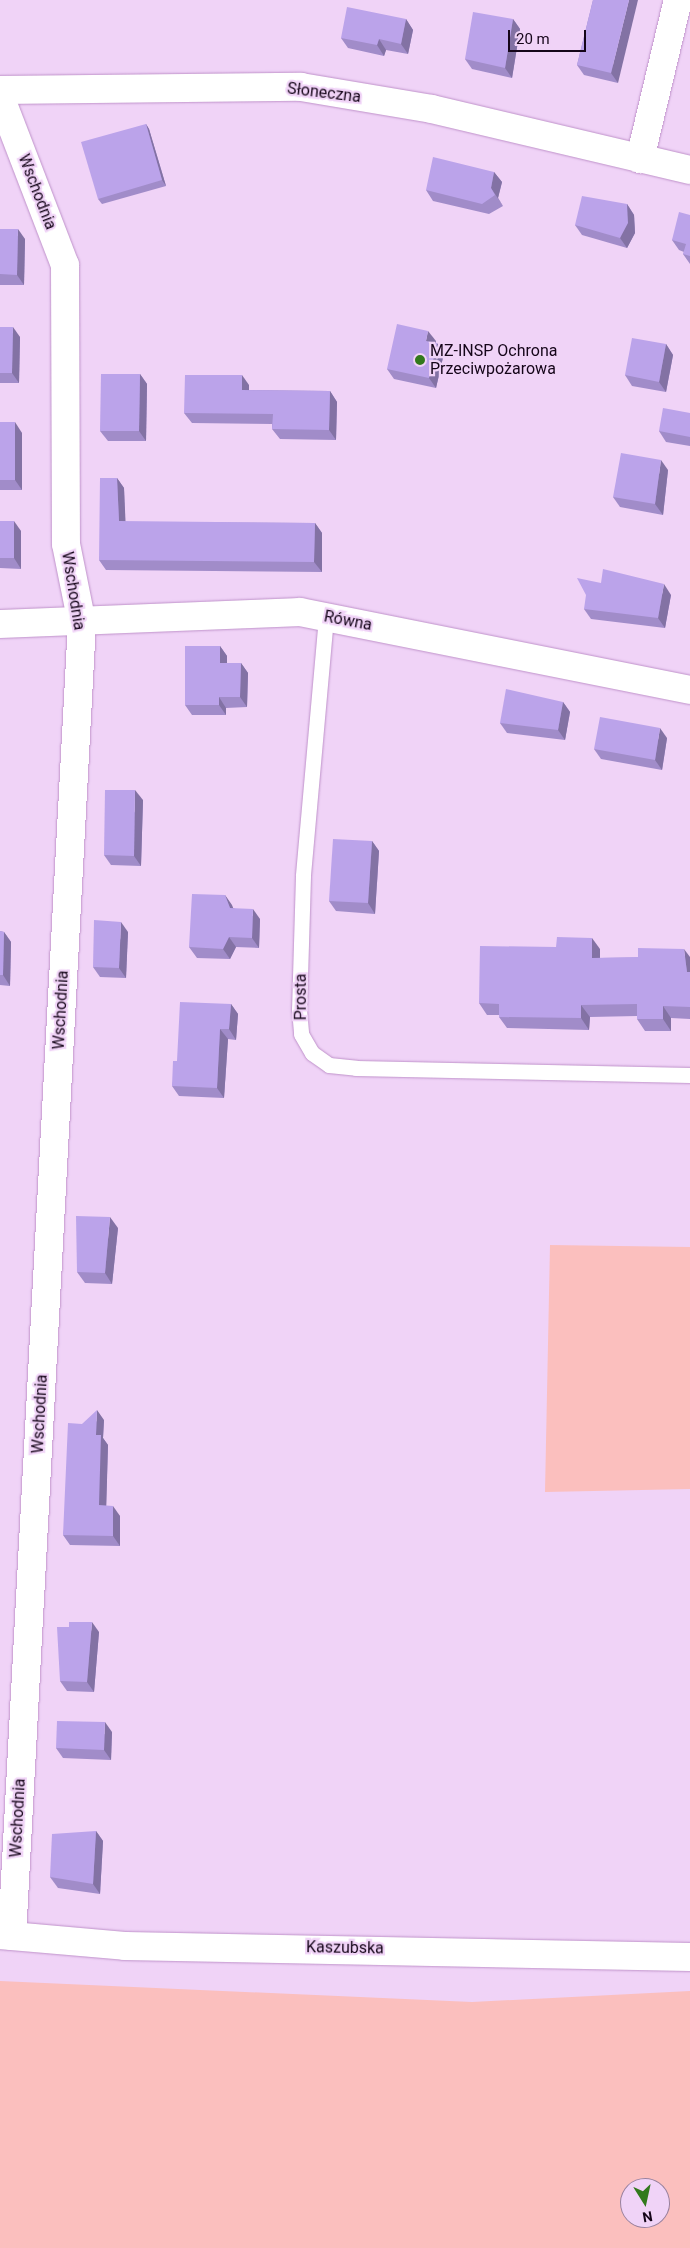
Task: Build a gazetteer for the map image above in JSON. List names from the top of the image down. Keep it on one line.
{"streets":{"street":["Słoneczna","Wschodnia","Równa","Kaszubska"],"lane":["Prosta"]},"crossings":[["Wschodnia","Równa"],["Wschodnia","Kaszubska"],["Równa","Prosta"]],"places":["MZ-INSP Ochrona Przeciwpożarowa"],"scale_bar":"20 m","north":"bottom"}
